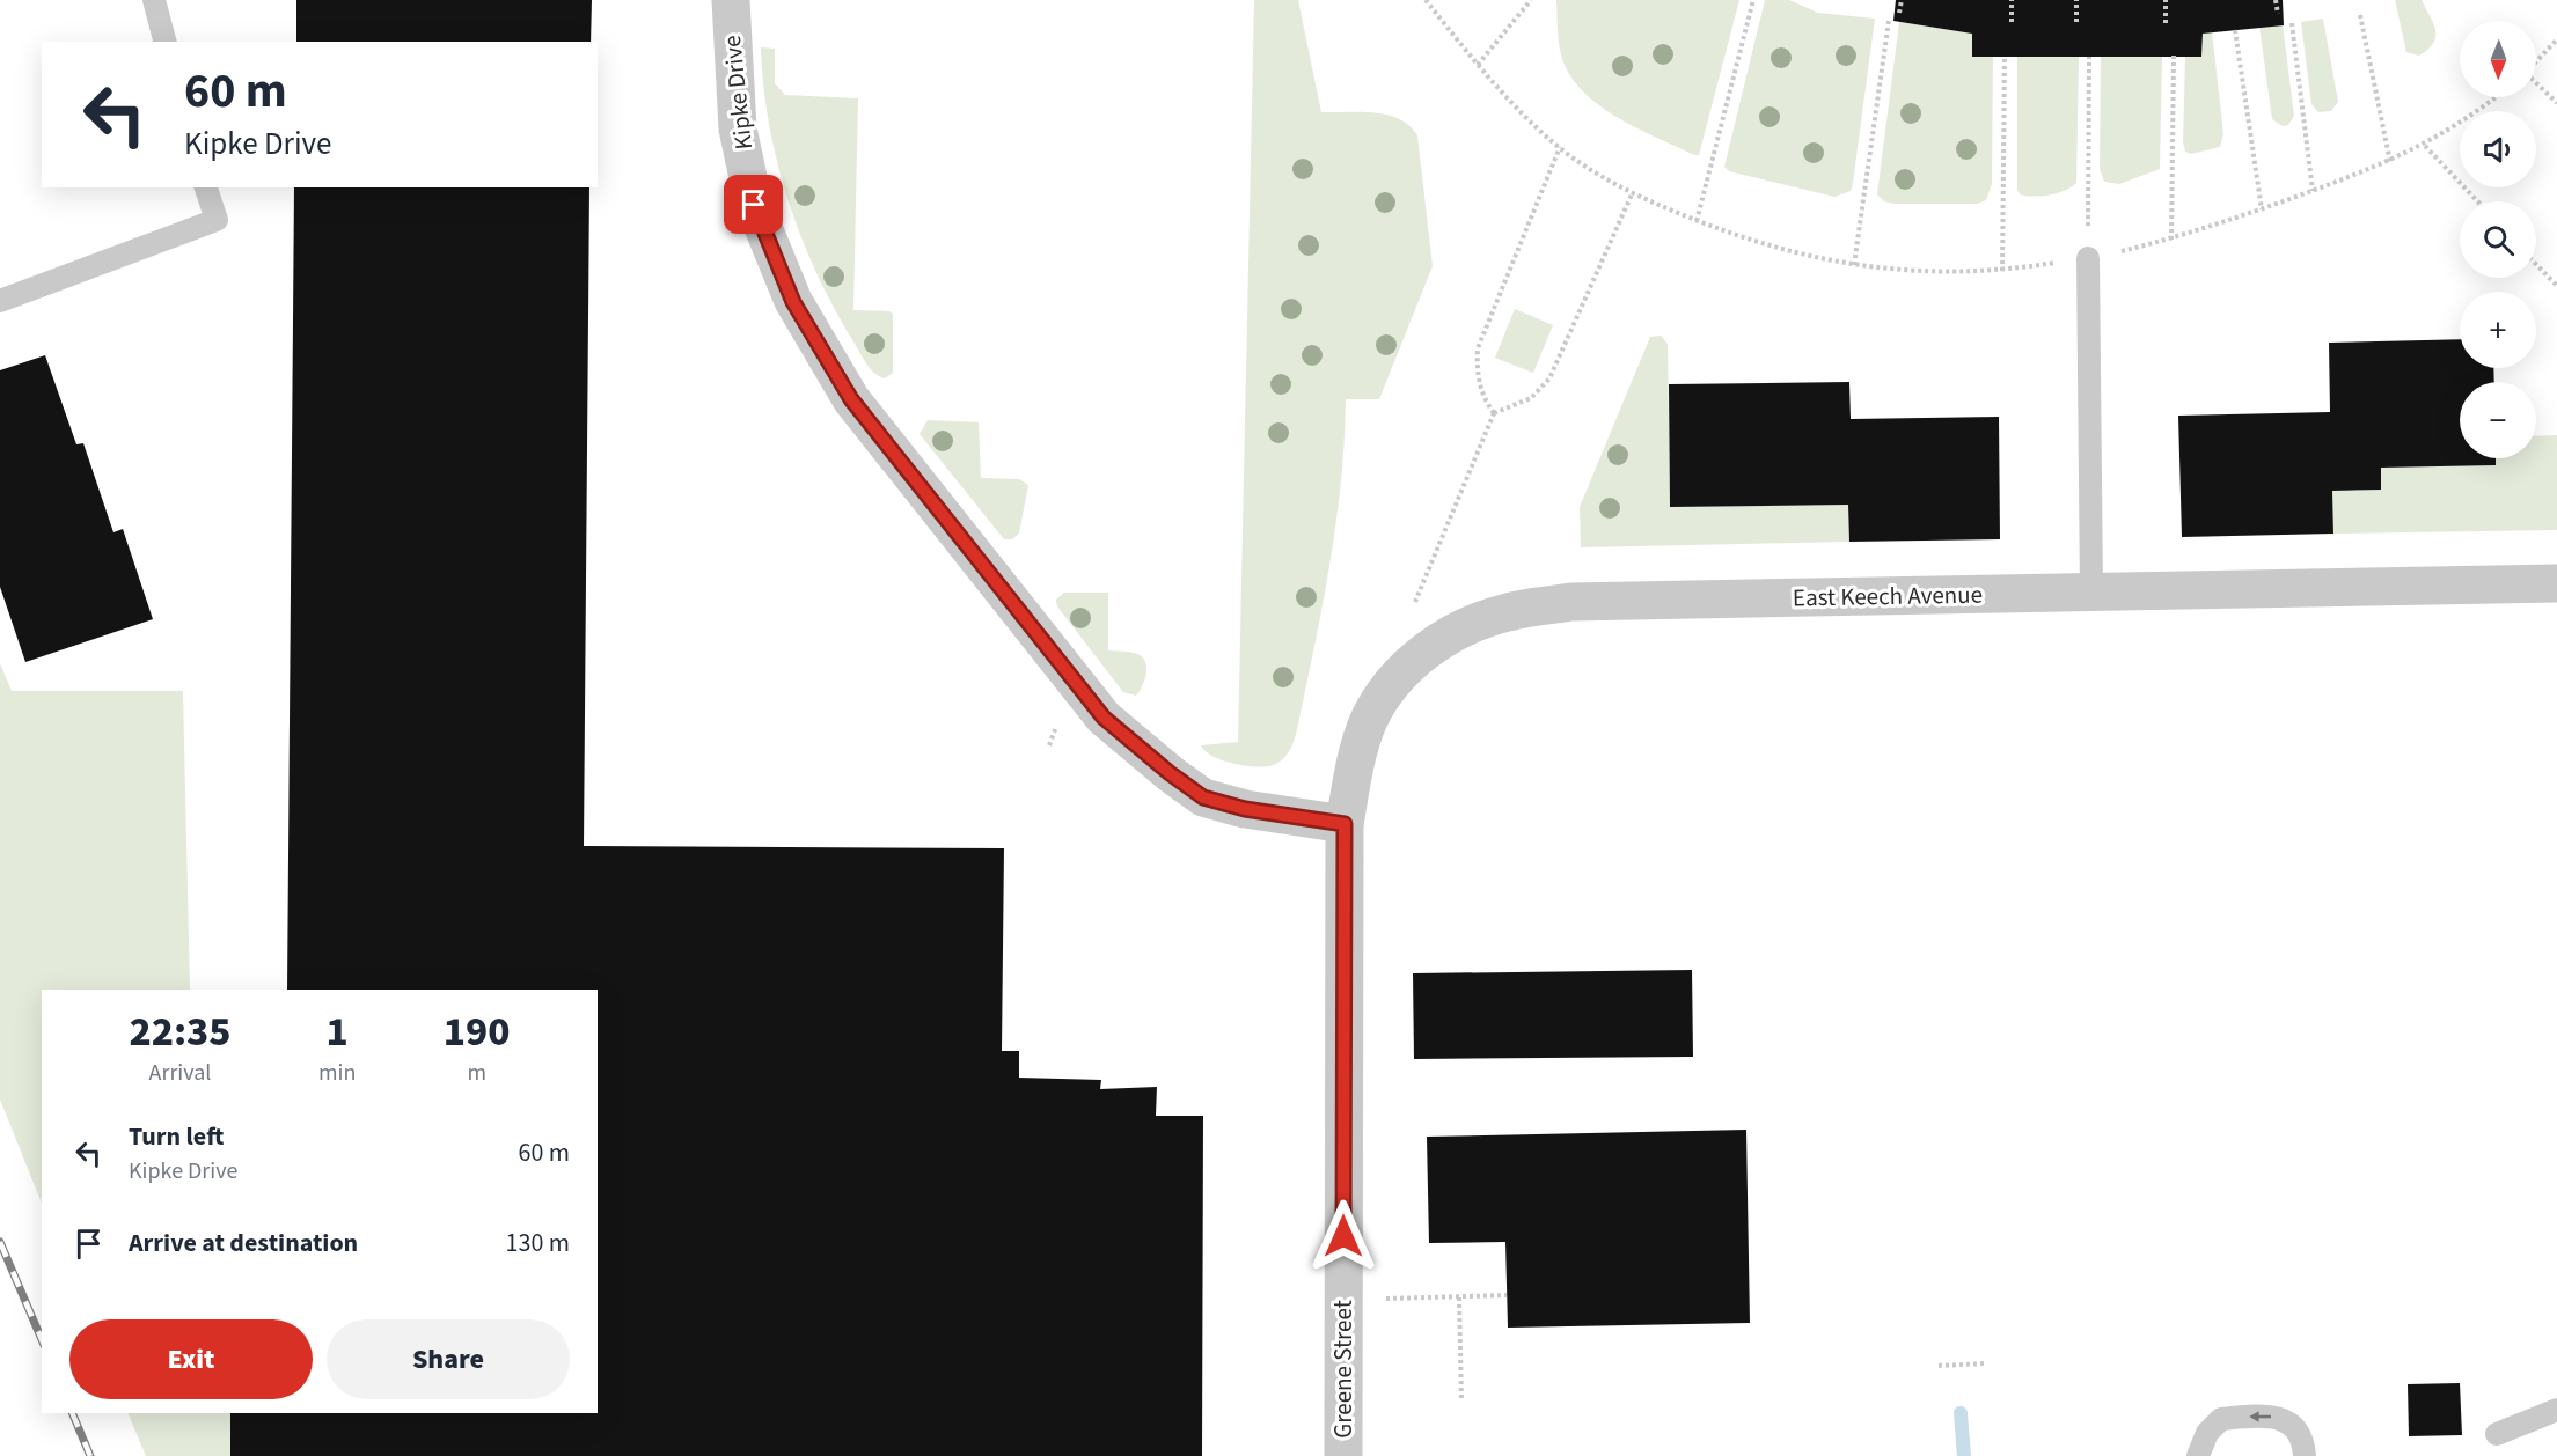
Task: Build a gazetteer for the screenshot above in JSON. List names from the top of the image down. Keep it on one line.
{"streets":{"street":["Kipke Drive","East Keech Avenue","Greene Street"]},"crossings":[["Kipke Drive","East Keech Avenue"],["Kipke Drive","Greene Street"],["East Keech Avenue","Greene Street"]],"north":"bottom","page":{"map_buttons":["+","−"],"turn":["60 m","Kipke Drive"],"eta":["22:35","Arrival","1","min","190","m"],"list":[{"name":"Turn left","note":"Kipke Drive","value":"60 m"},{"name":"Arrive at destination","value":"130 m"}],"buttons":["Exit","Share"]}}
